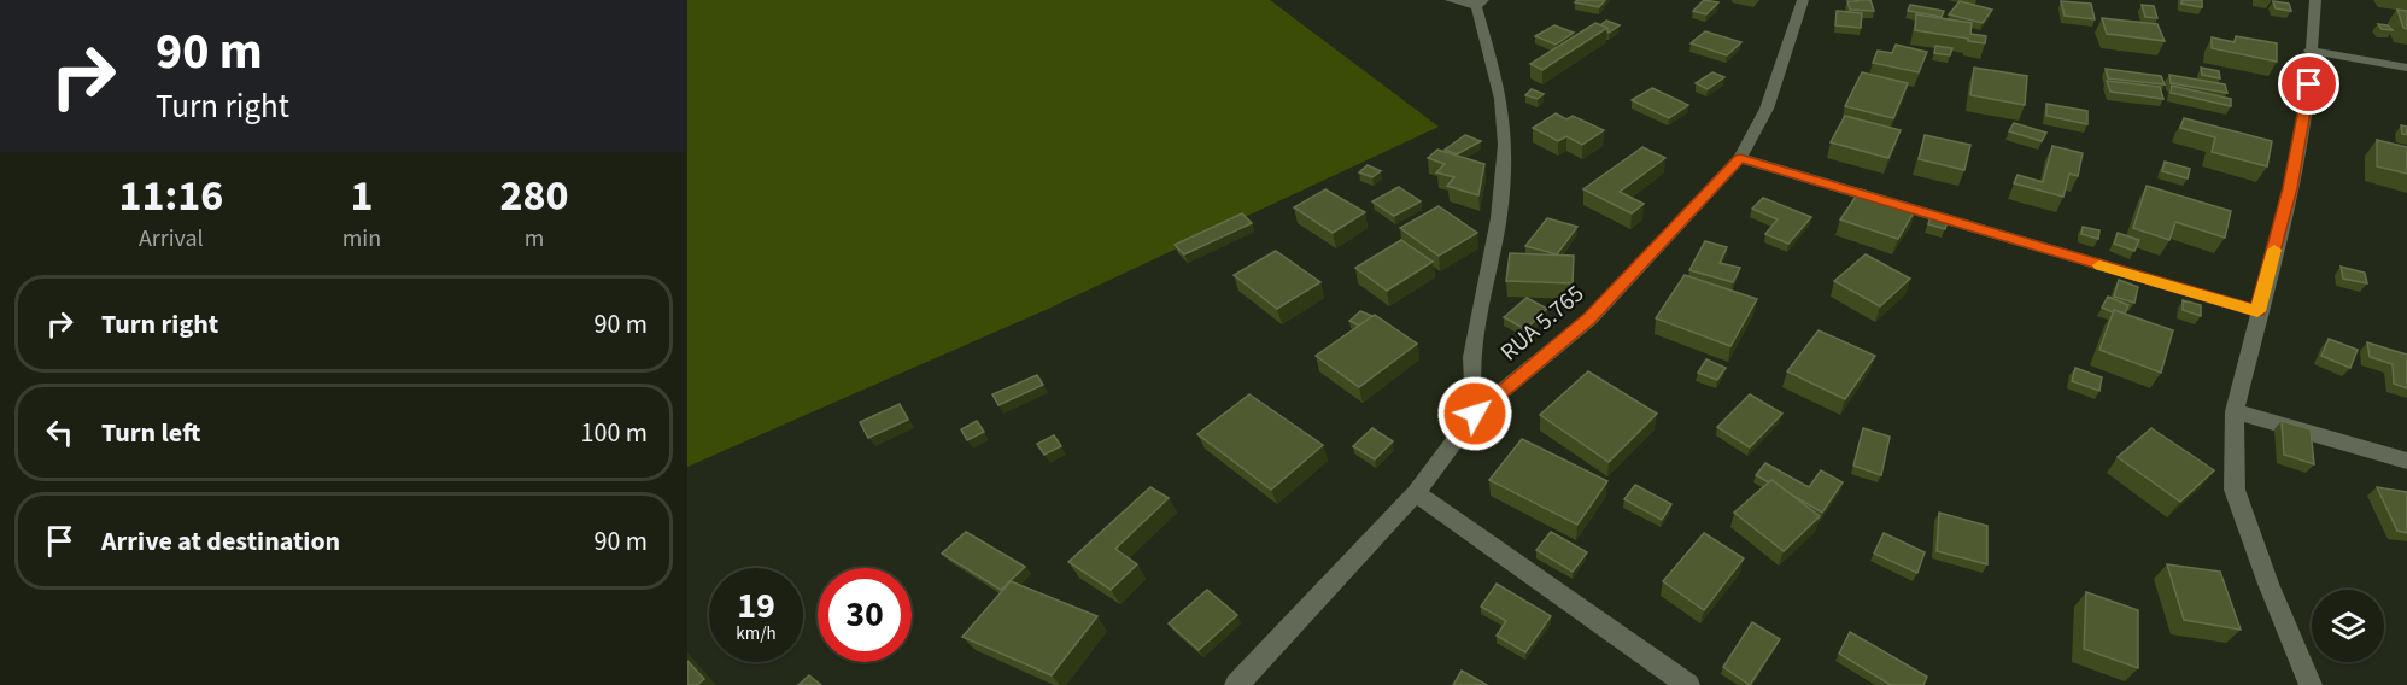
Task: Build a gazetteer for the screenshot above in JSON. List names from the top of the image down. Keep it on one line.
{"streets":{"street":["RUA 5.765"]},"page":{"turn":["90 m","Turn right"],"eta":["11:16","Arrival","1","min","280","m"],"list":[{"name":"Turn right","value":"90 m"},{"name":"Turn left","value":"100 m"},{"name":"Arrive at destination","value":"90 m"}],"speed":"19 km/h","limit":"30"}}
